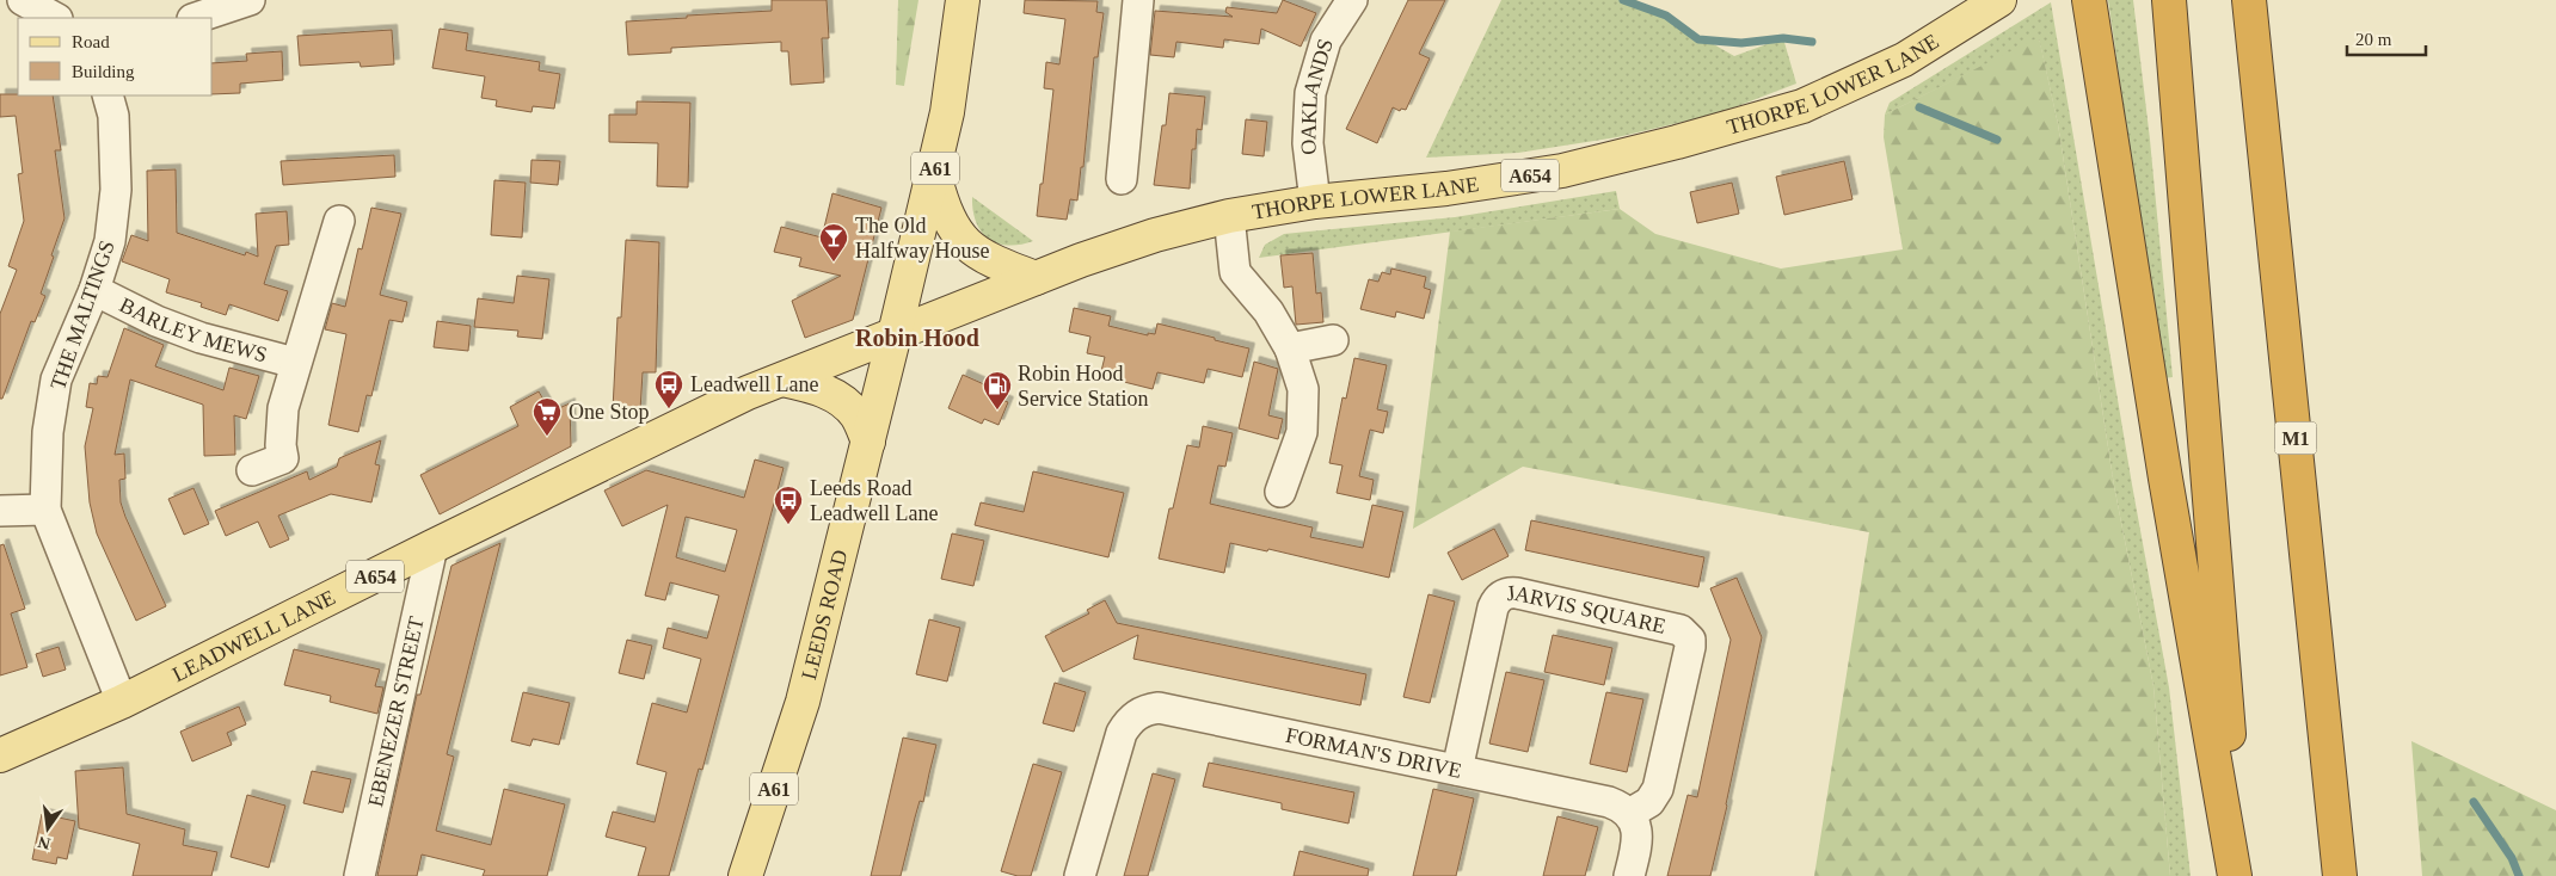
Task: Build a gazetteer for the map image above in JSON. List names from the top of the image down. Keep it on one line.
{"streets":{"highway":["M1"],"main road":["THORPE LOWER LANE","A61","A654","LEEDS ROAD","LEADWELL LANE"],"street":["OAKLANDS","THE MALTINGS","BARLEY MEWS","JARVIS SQUARE","EBENEZER STREET","FORMAN'S DRIVE"]},"crossings":[["THORPE LOWER LANE","OAKLANDS"],["THORPE LOWER LANE","LEEDS ROAD"],["THORPE LOWER LANE","LEADWELL LANE"],["THE MALTINGS","BARLEY MEWS"],["THE MALTINGS","LEADWELL LANE"],["LEEDS ROAD","LEADWELL LANE"],["JARVIS SQUARE","FORMAN'S DRIVE"],["LEADWELL LANE","EBENEZER STREET"]],"districts":["Robin Hood"],"places":{"bar":["The Old Halfway House"],"bus stop":["Leadwell Lane","Leeds Road Leadwell Lane"],"fuel station":["Robin Hood Service Station"],"supermarket":["One Stop"]},"legend":["Road","Building"],"scale_bar":"20 m","north":"bottom"}
